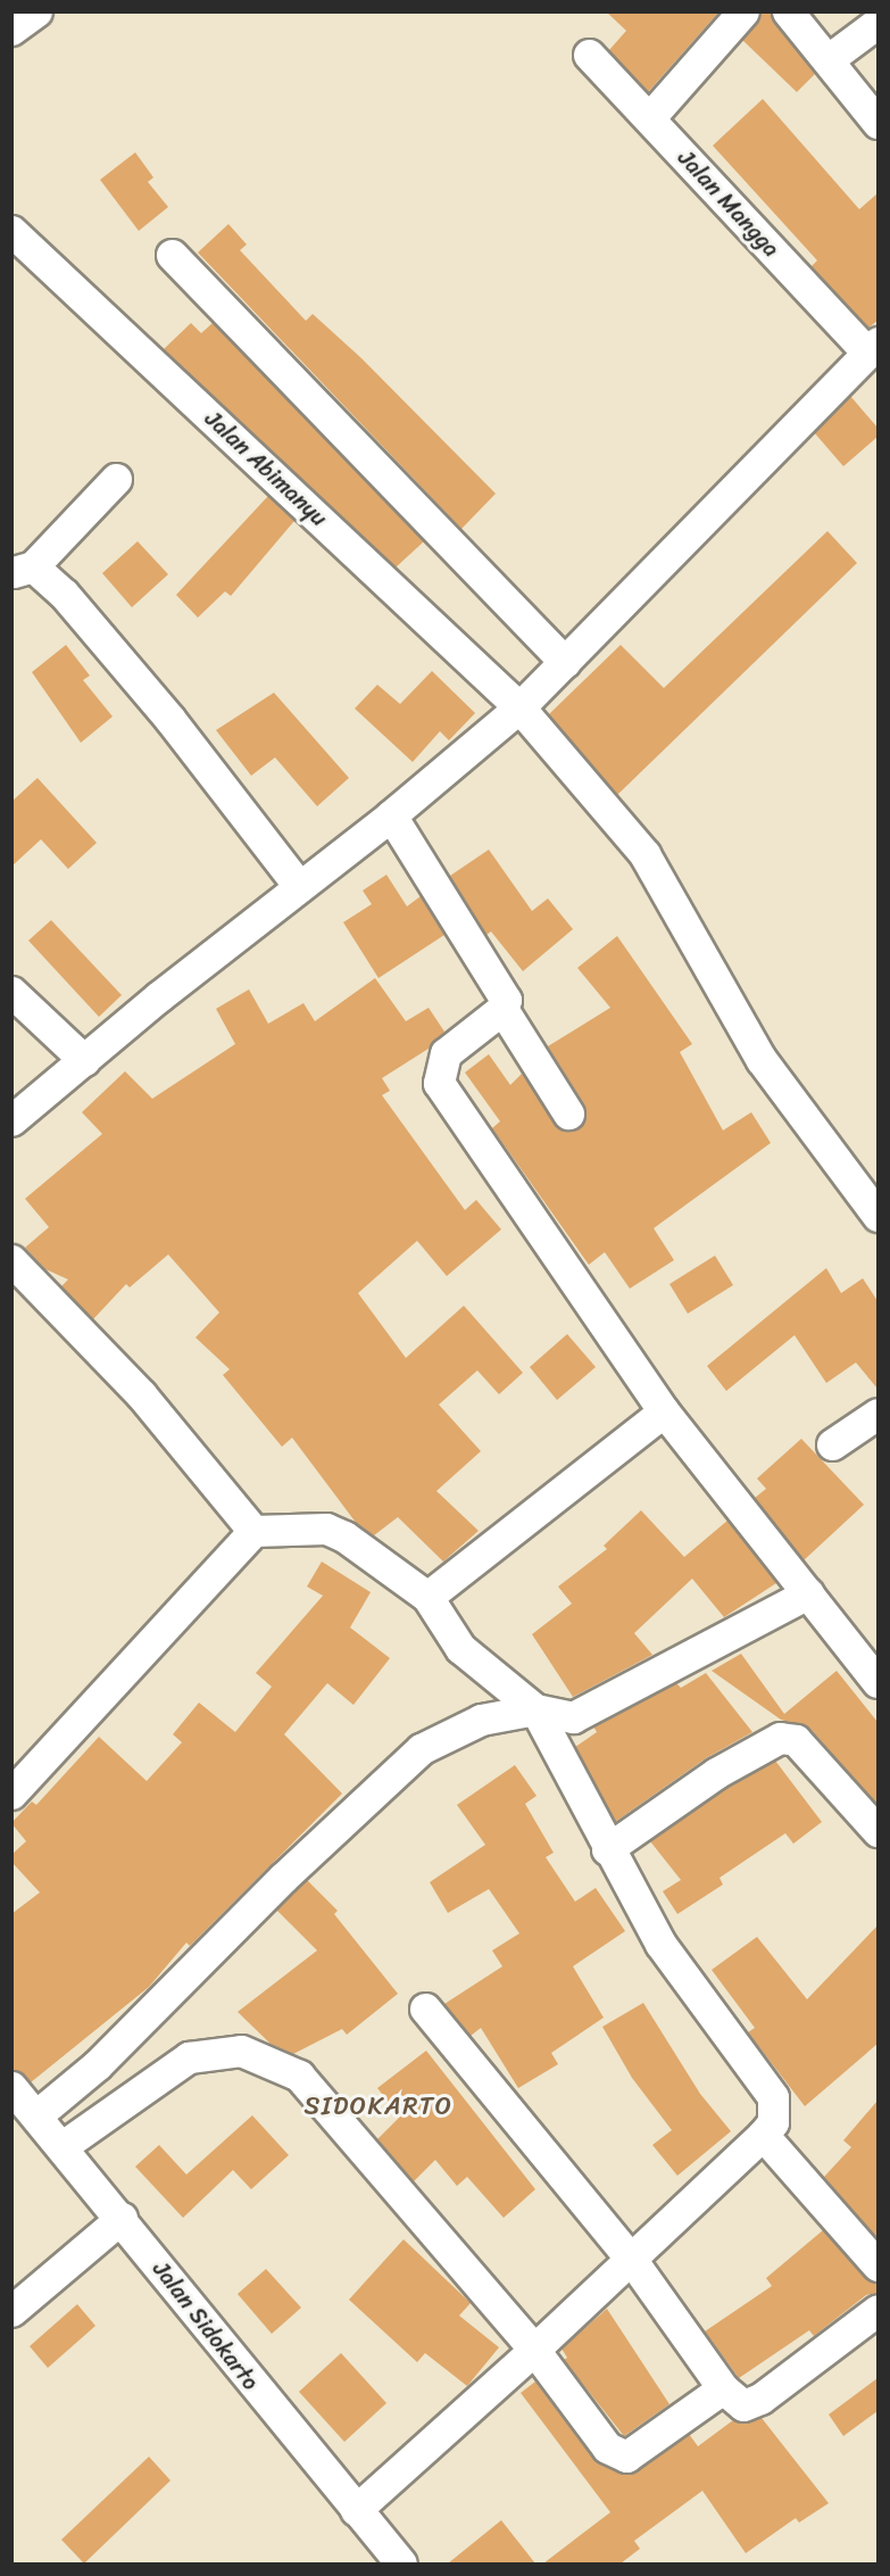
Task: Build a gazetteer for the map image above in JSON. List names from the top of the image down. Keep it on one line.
{"streets":{"street":["Jalan Mangga","Jalan Abimanyu","Jalan Sidokarto"]},"districts":["SIDOKARTO"]}
